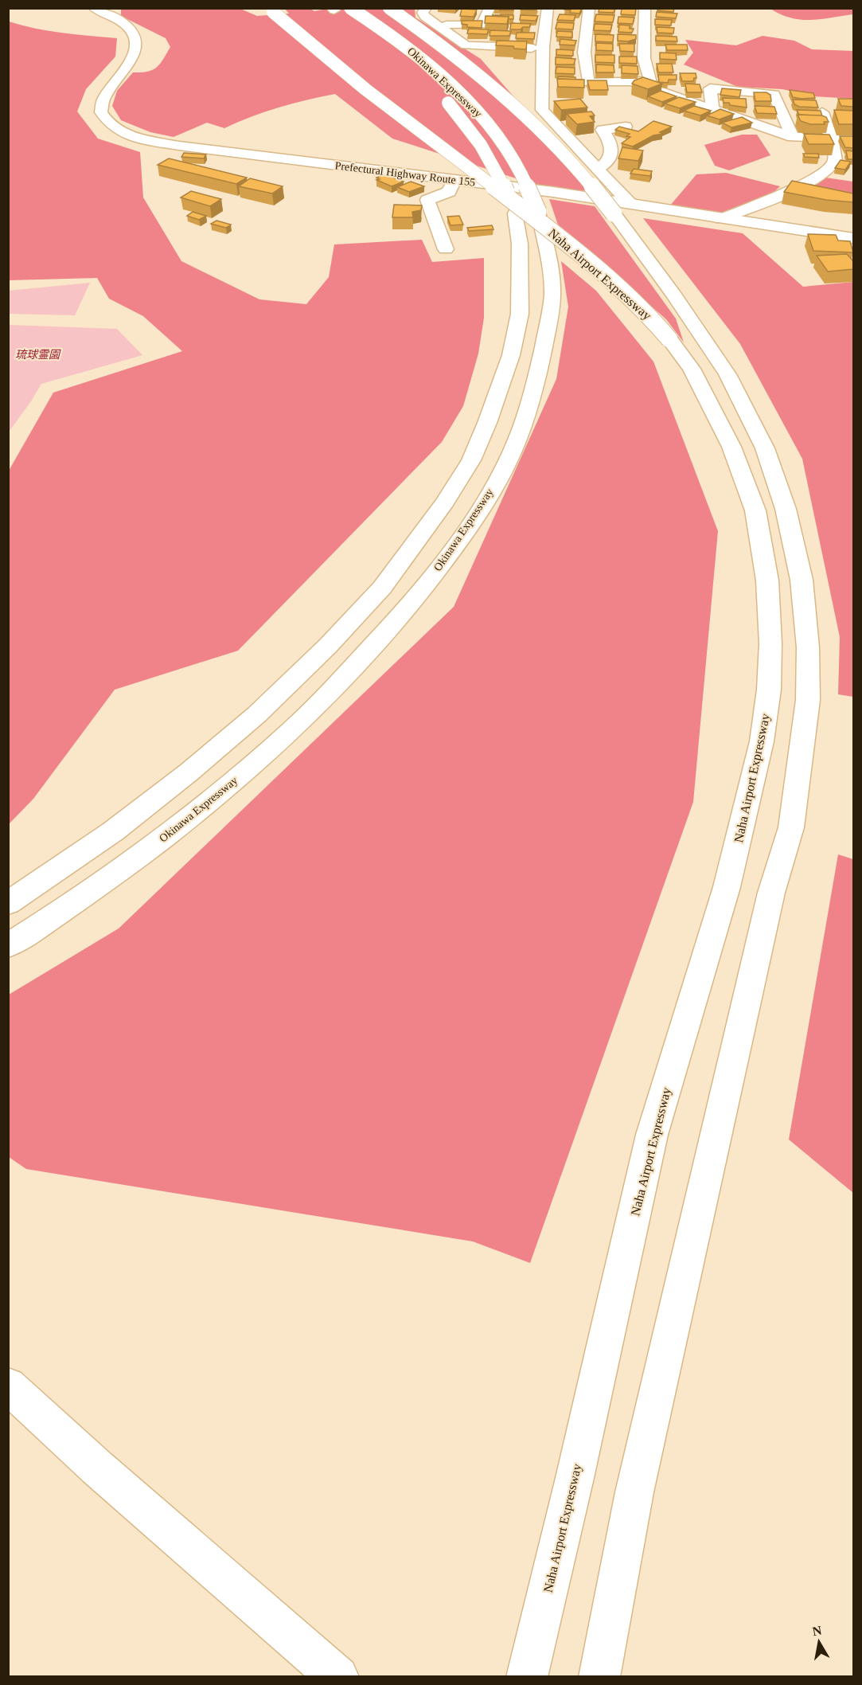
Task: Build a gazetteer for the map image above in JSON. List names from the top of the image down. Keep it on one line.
{"streets":{"main road":["Okinawa Expressway","Prefectural Highway Route 155","Naha Airport Expressway"]},"parks":["琉球霊園"],"north":"top"}
